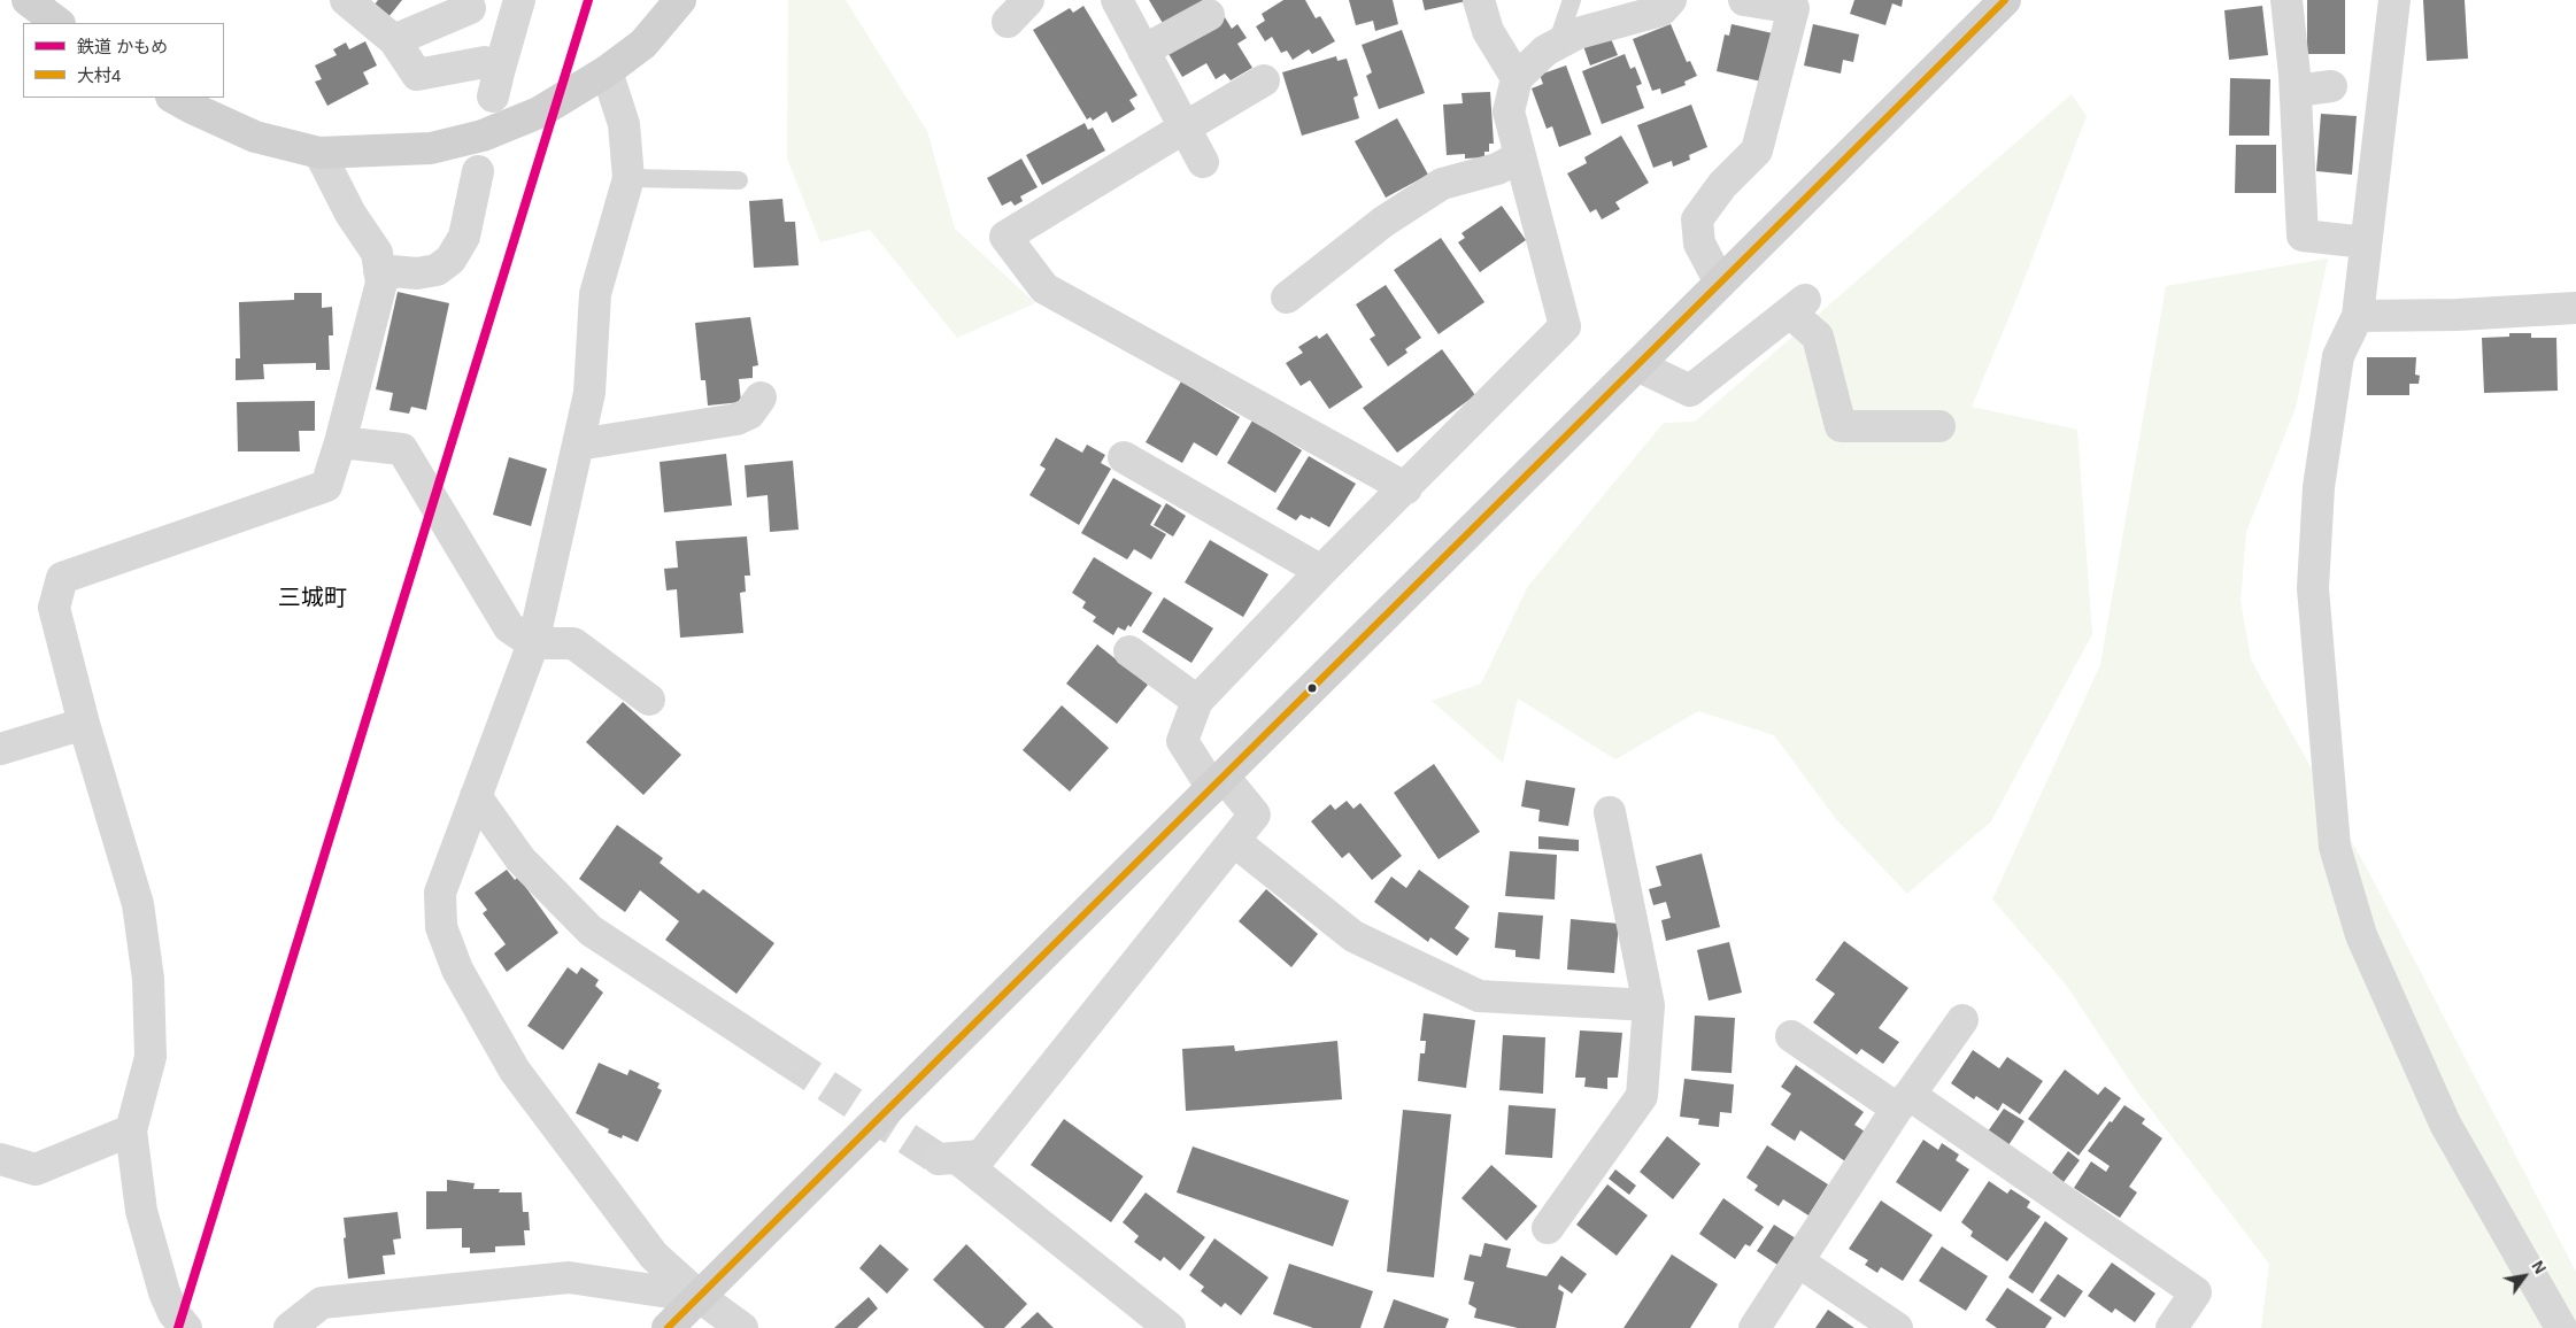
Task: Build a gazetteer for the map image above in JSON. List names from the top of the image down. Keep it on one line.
{"districts":["三城町"],"lines":["rail line かもめ","transit line 大村4"],"legend":["鉄道 かもめ","大村4"],"north":"top right"}
